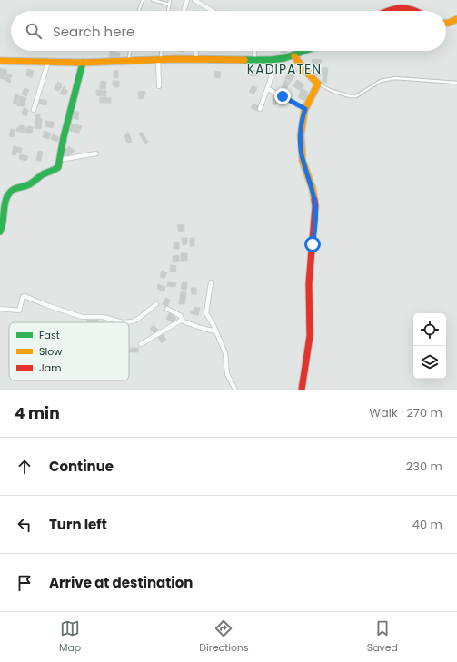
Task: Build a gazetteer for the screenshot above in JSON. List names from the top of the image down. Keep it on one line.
{"districts":["KADIPATEN"],"legend":["Fast","Slow","Jam"],"page":{"search":"Search here","heading":["4 min","Walk · 270 m"],"list":[["Continue","230 m"],["Turn left","40 m"],"Arrive at destination"],"nav":["Map","Directions","Saved"]}}
